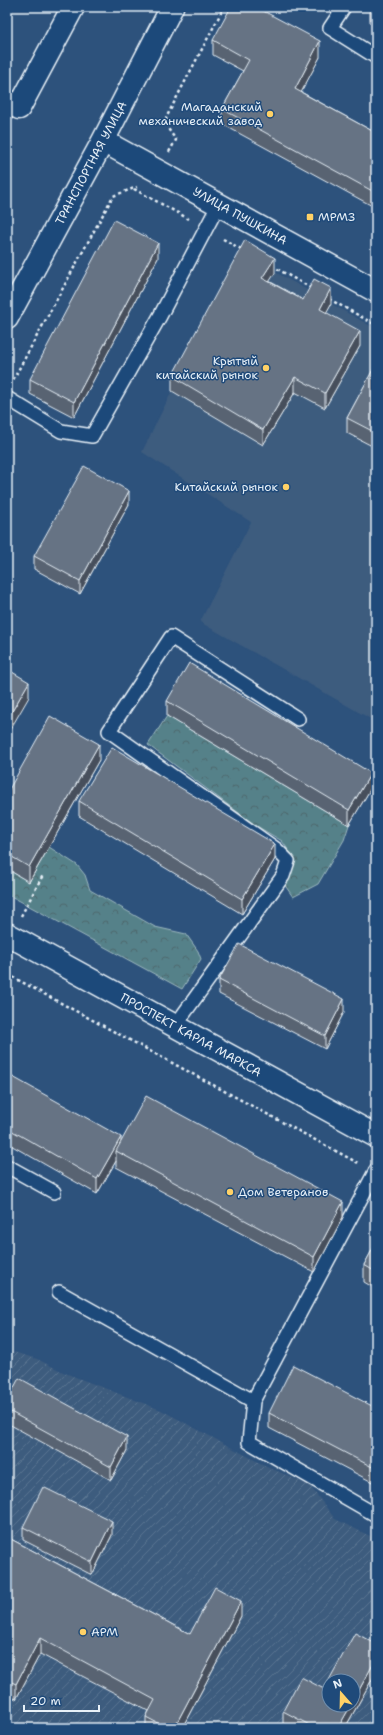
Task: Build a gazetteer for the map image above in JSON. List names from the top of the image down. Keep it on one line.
{"streets":{"street":["ТРАНСПОРТНАЯ УЛИЦА","УЛИЦА ПУШКИНА","ПРОСПЕКТ КАРЛА МАРКСА"]},"crossings":[["ТРАНСПОРТНАЯ УЛИЦА","УЛИЦА ПУШКИНА"]],"places":{"other":["Магаданский механический завод","Крытый китайский рынок","Китайский рынок","Дом Ветеранов","АРМ"],"transit":["МРМЗ"]},"scale_bar":"20 m","north":"top"}
